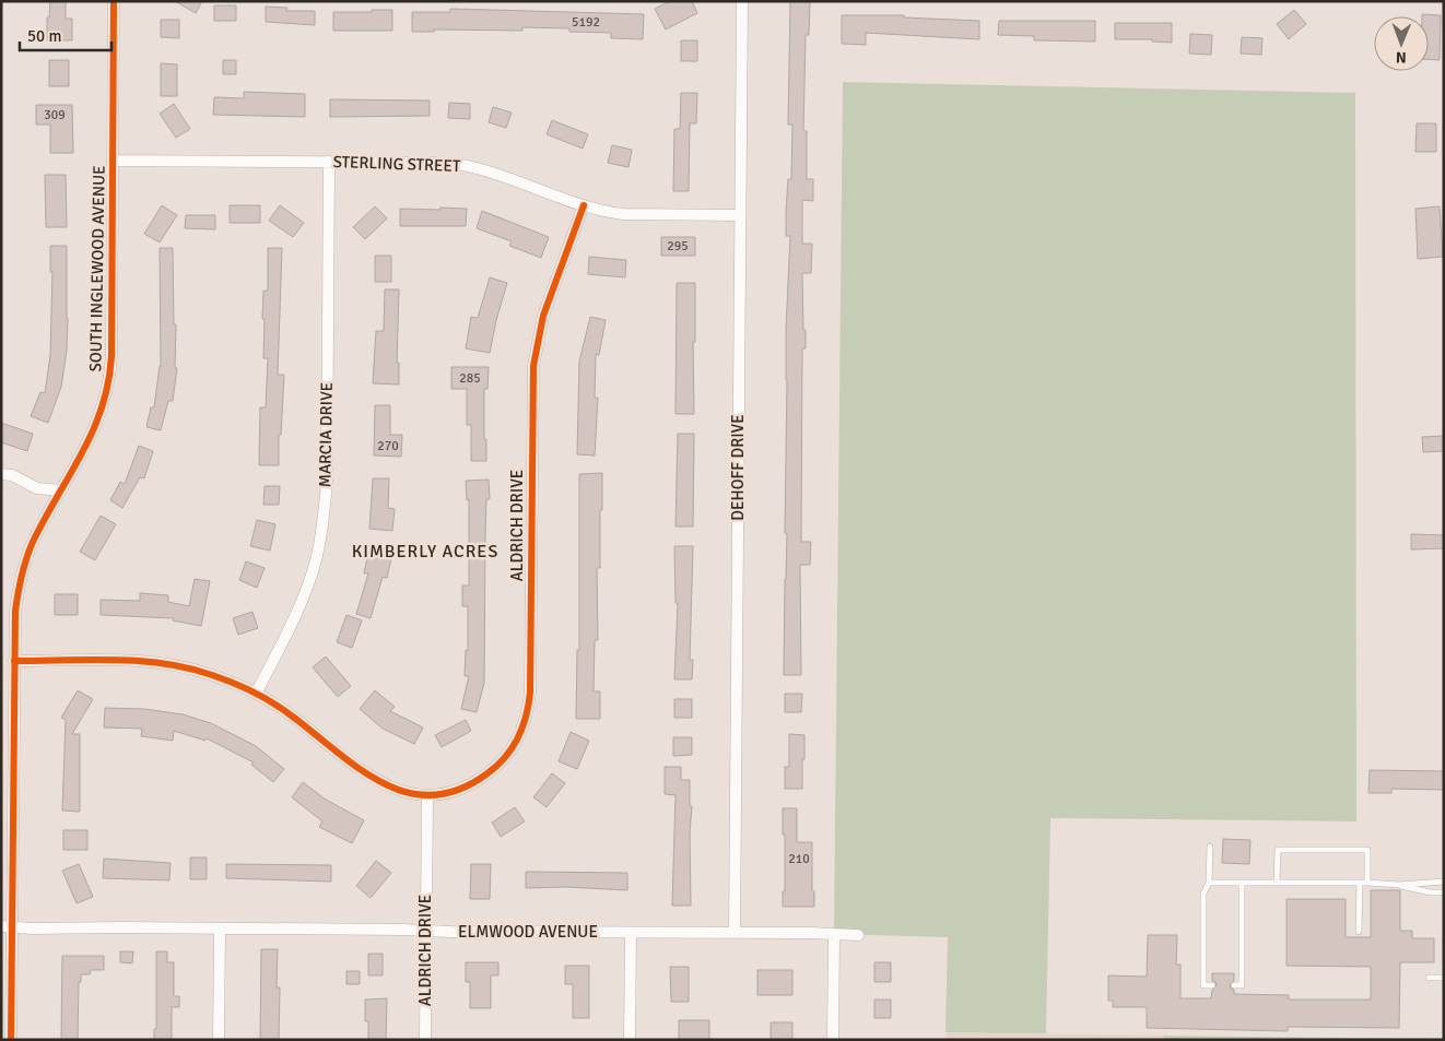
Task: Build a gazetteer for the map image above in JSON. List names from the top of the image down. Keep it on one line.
{"streets":{"street":["STERLING STREET","SOUTH INGLEWOOD AVENUE","MARCIA DRIVE","DEHOFF DRIVE","ALDRICH DRIVE","ELMWOOD AVENUE"]},"crossings":[["STERLING STREET","SOUTH INGLEWOOD AVENUE"],["STERLING STREET","MARCIA DRIVE"],["STERLING STREET","DEHOFF DRIVE"],["STERLING STREET","ALDRICH DRIVE"],["SOUTH INGLEWOOD AVENUE","ELMWOOD AVENUE"],["DEHOFF DRIVE","ELMWOOD AVENUE"],["ALDRICH DRIVE","ELMWOOD AVENUE"]],"districts":["KIMBERLY ACRES"],"house_numbers":["5192","309","295","285","270","210"],"scale_bar":"50 m","north":"bottom"}
